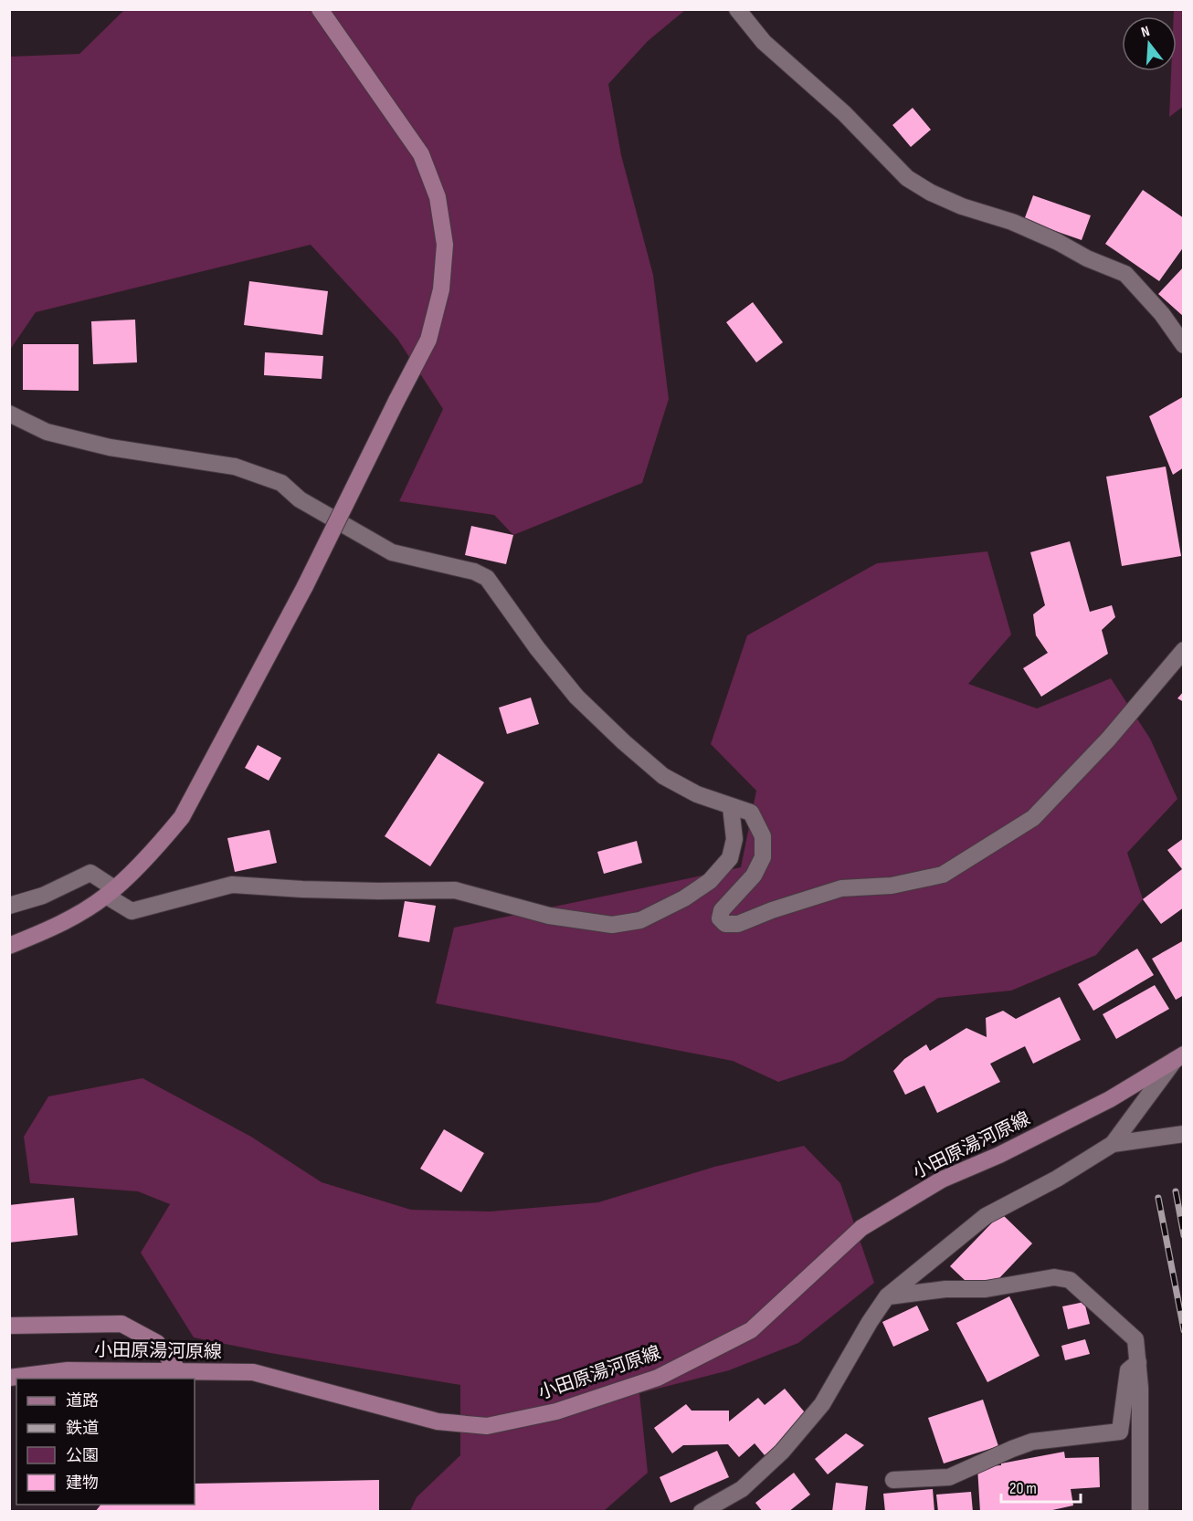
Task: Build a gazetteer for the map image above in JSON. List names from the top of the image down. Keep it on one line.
{"streets":{"street":["小田原湯河原線"]},"legend":["道路","鉄道","公園","建物"],"scale_bar":"20 m","north":"top"}
